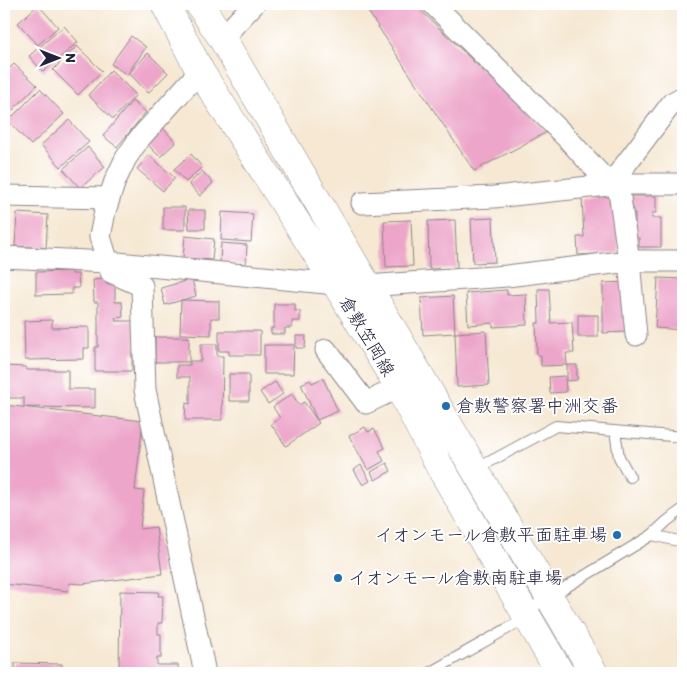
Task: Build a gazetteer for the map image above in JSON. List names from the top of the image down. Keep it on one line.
{"streets":{"main road":["倉敷笠岡線"]},"places":["倉敷警察署中洲交番","イオンモール倉敷平面駐車場","イオンモール倉敷南駐車場"],"north":"right"}
